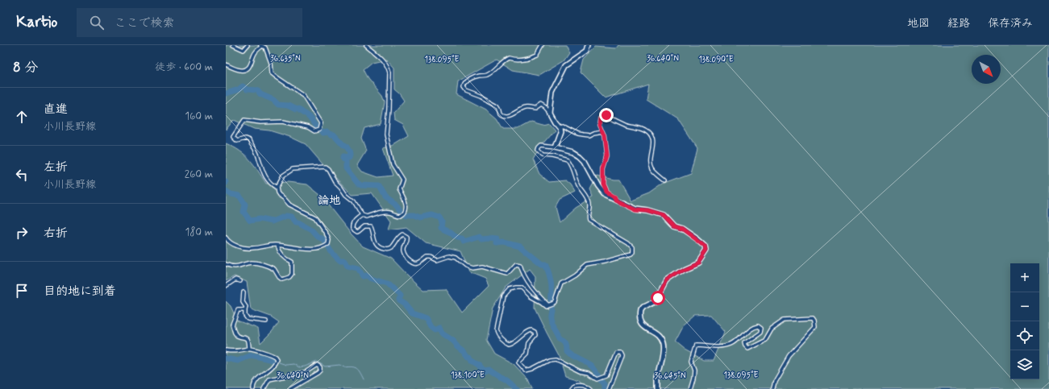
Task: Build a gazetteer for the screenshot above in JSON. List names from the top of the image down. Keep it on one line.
{"districts":["論地"],"north":"bottom right","page":{"header":"Kartio","search":"ここで検索","nav":["地図","経路","保存済み"],"heading":["8 分","徒歩 · 600 m"],"list":[["直進","小川長野線","160 m"],["左折","小川長野線","260 m"],["右折","180 m"],"目的地に到着"],"map_buttons":["+","−"]},"coordinates":["36.635°N","36.640°N","138.095°E","138.090°E","138.100°E","36.645°N"]}
